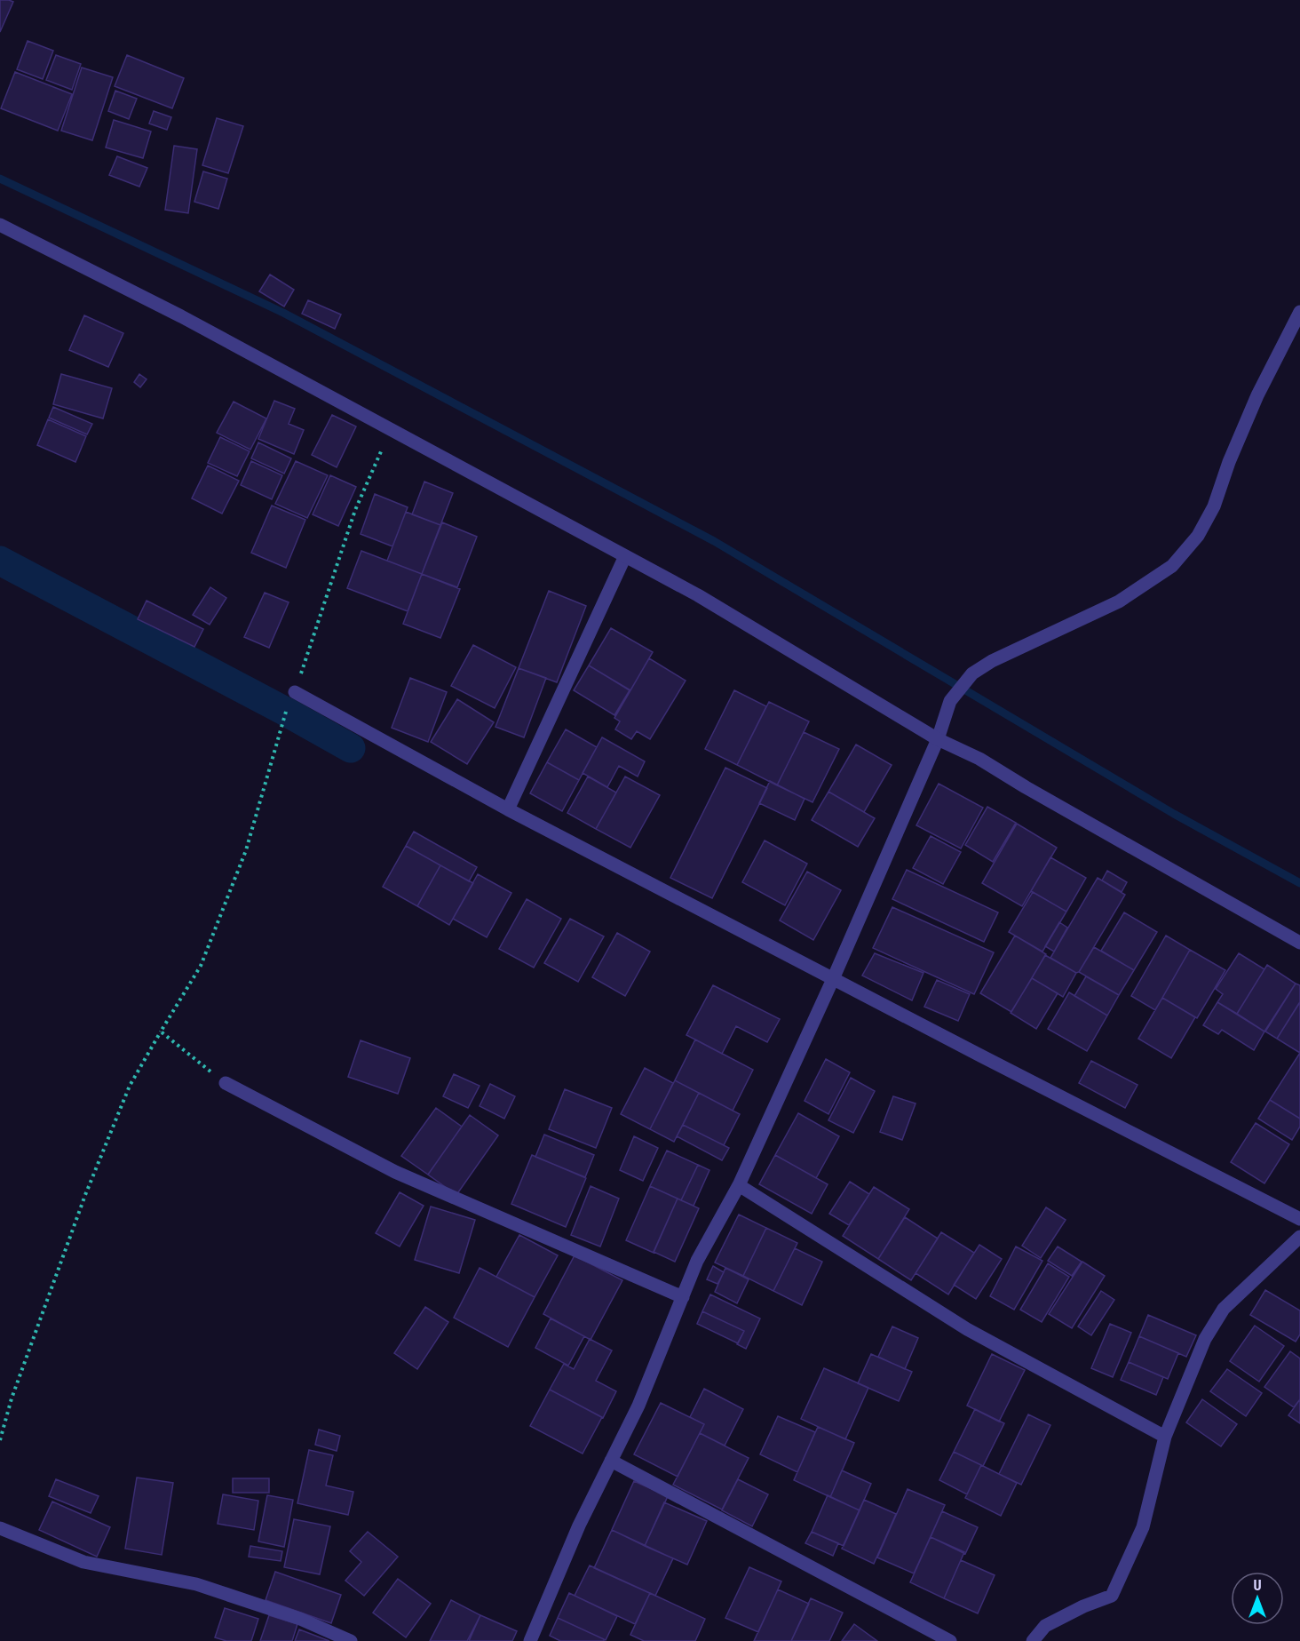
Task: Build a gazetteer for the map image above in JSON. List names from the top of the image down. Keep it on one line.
{"north":"top"}
